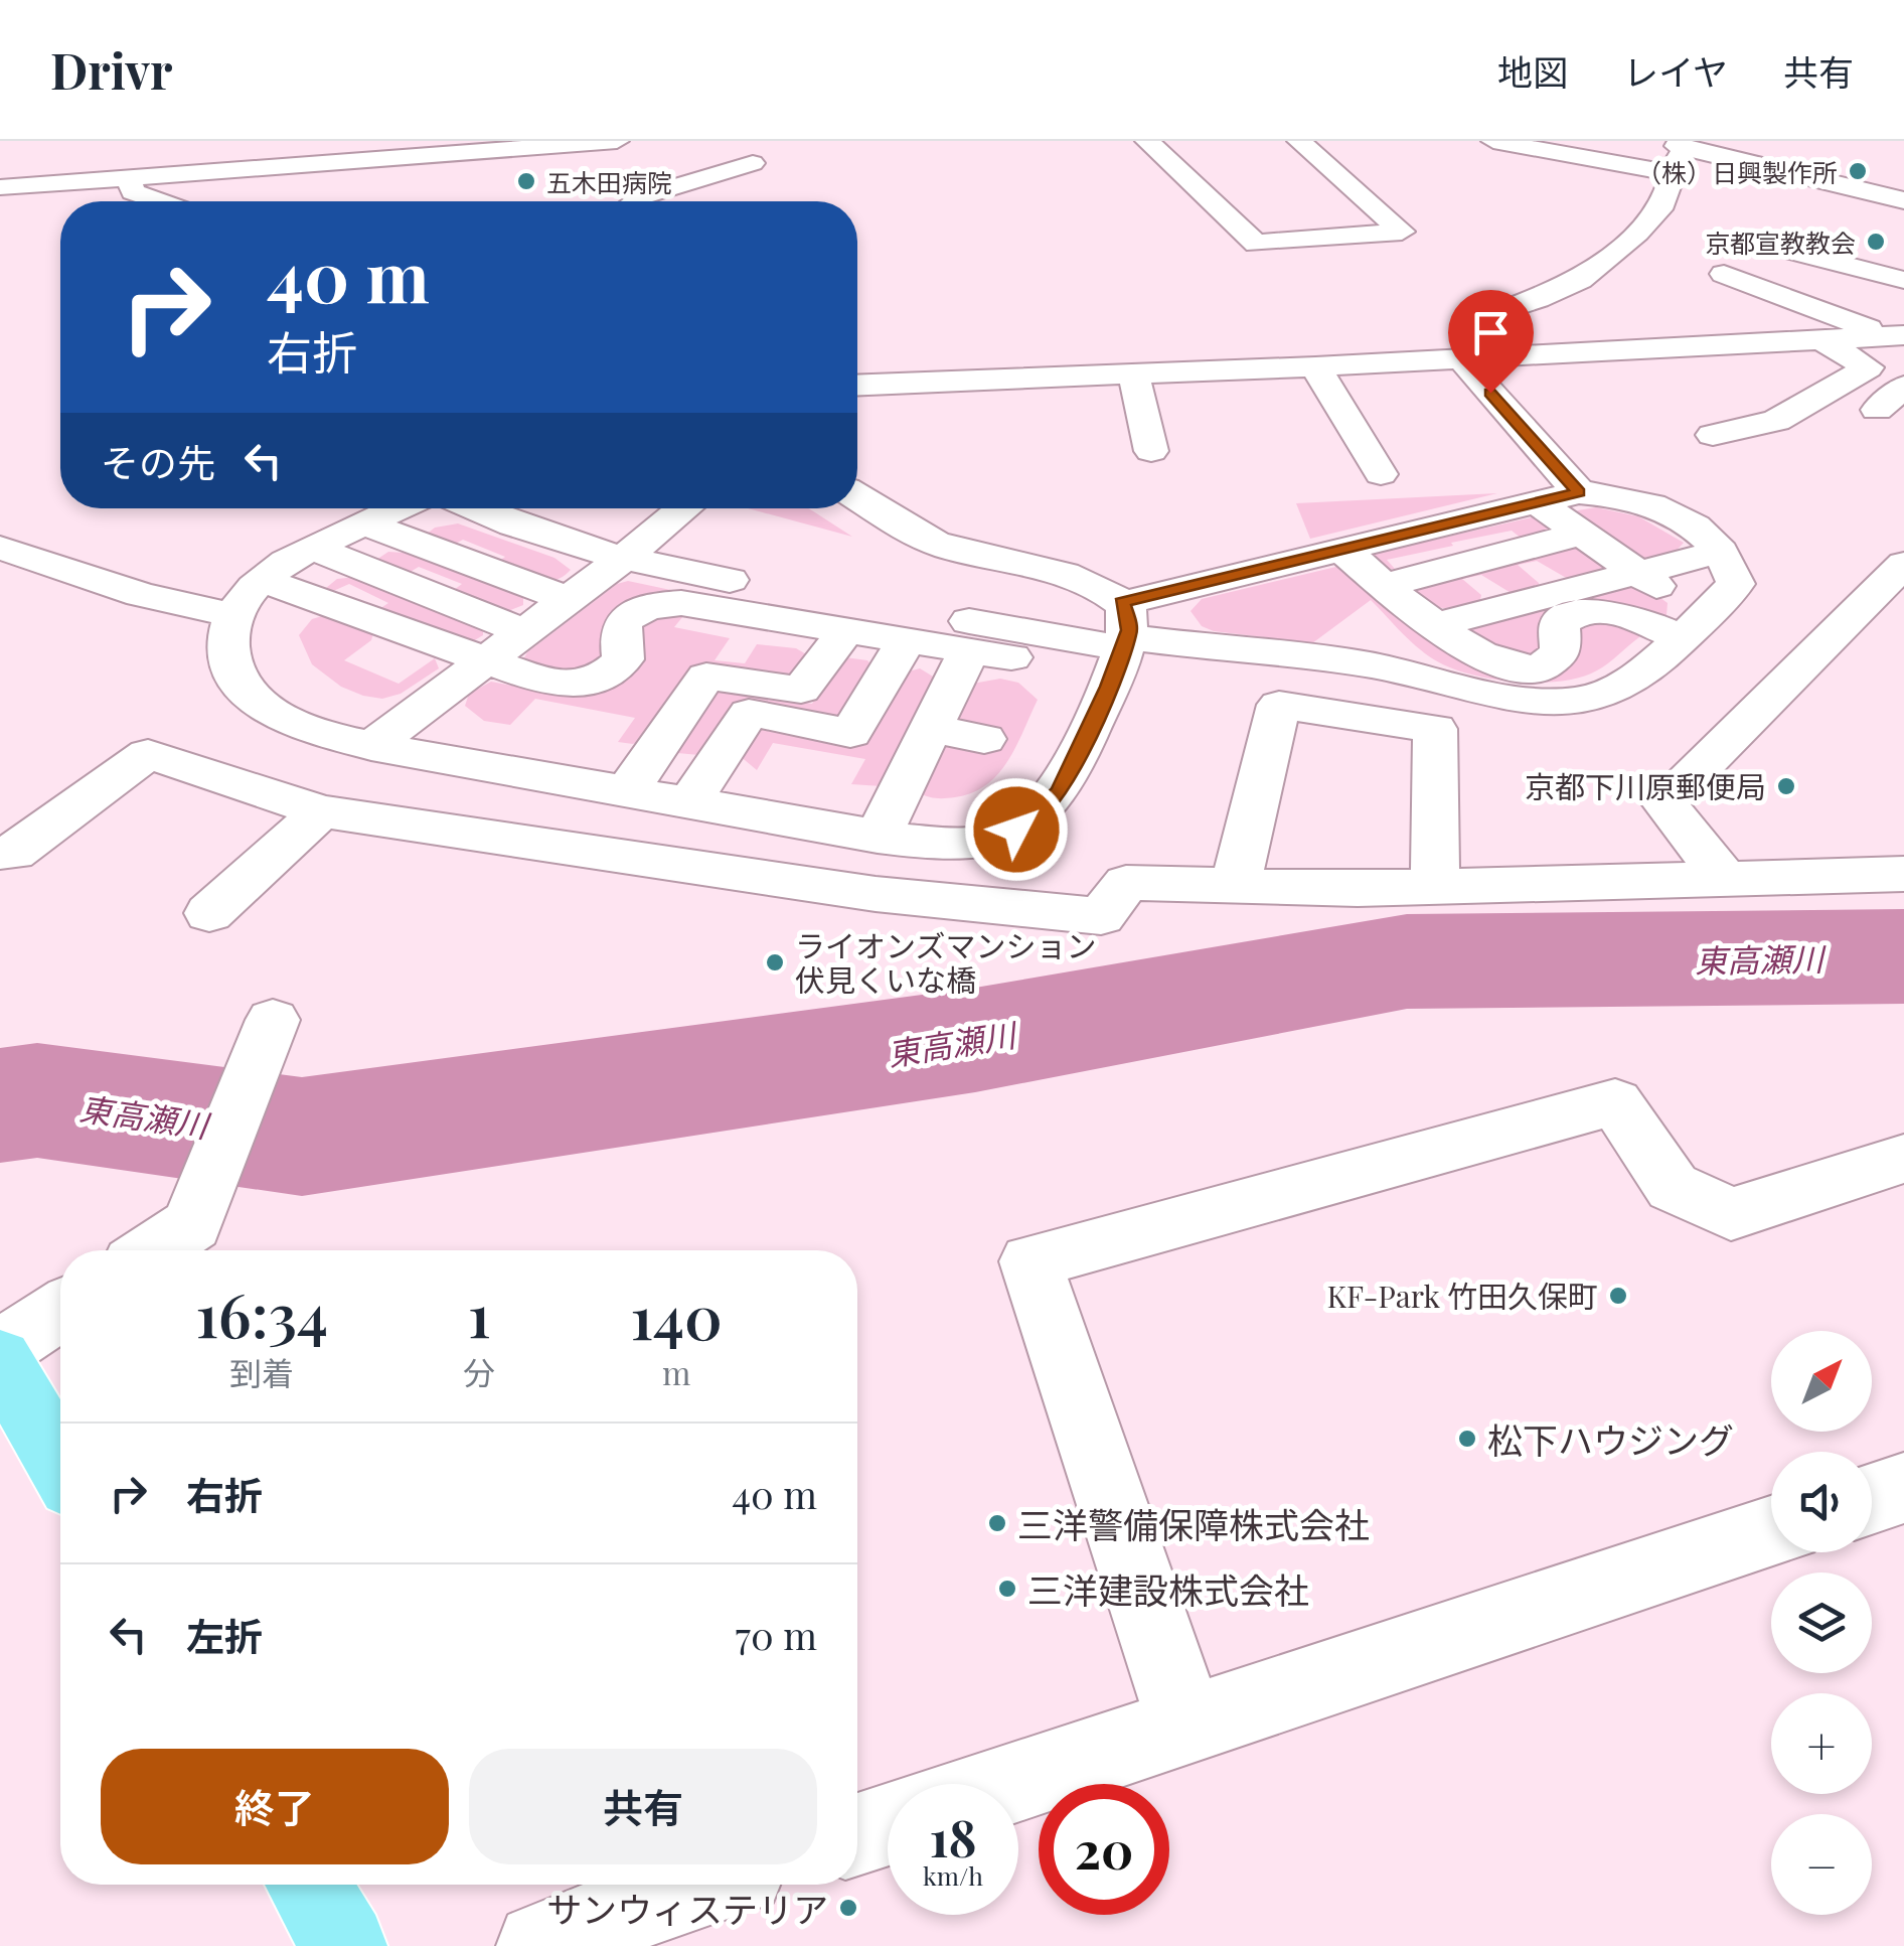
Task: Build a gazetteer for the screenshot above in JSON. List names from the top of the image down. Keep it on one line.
{"water":["東高瀬川"],"places":["（株）日興製作所","五木田病院","京都宣教教会","京都下川原郵便局","ライオンズマンション 伏見くいな橋","KF-Park 竹田久保町","松下ハウジング","三洋警備保障株式会社","三洋建設株式会社","サンウィステリア"],"north":"top right","page":{"header":"Drivr","nav":["地図","レイヤ","共有"],"turn":["40 m","右折"],"then":"その先","eta":["16:34","到着","1","分","140","m"],"map_buttons":["+","−"],"list":[{"name":"右折","value":"40 m"},{"name":"左折","value":"70 m"}],"buttons":["終了","共有"],"speed":"18 km/h","limit":"20"}}
